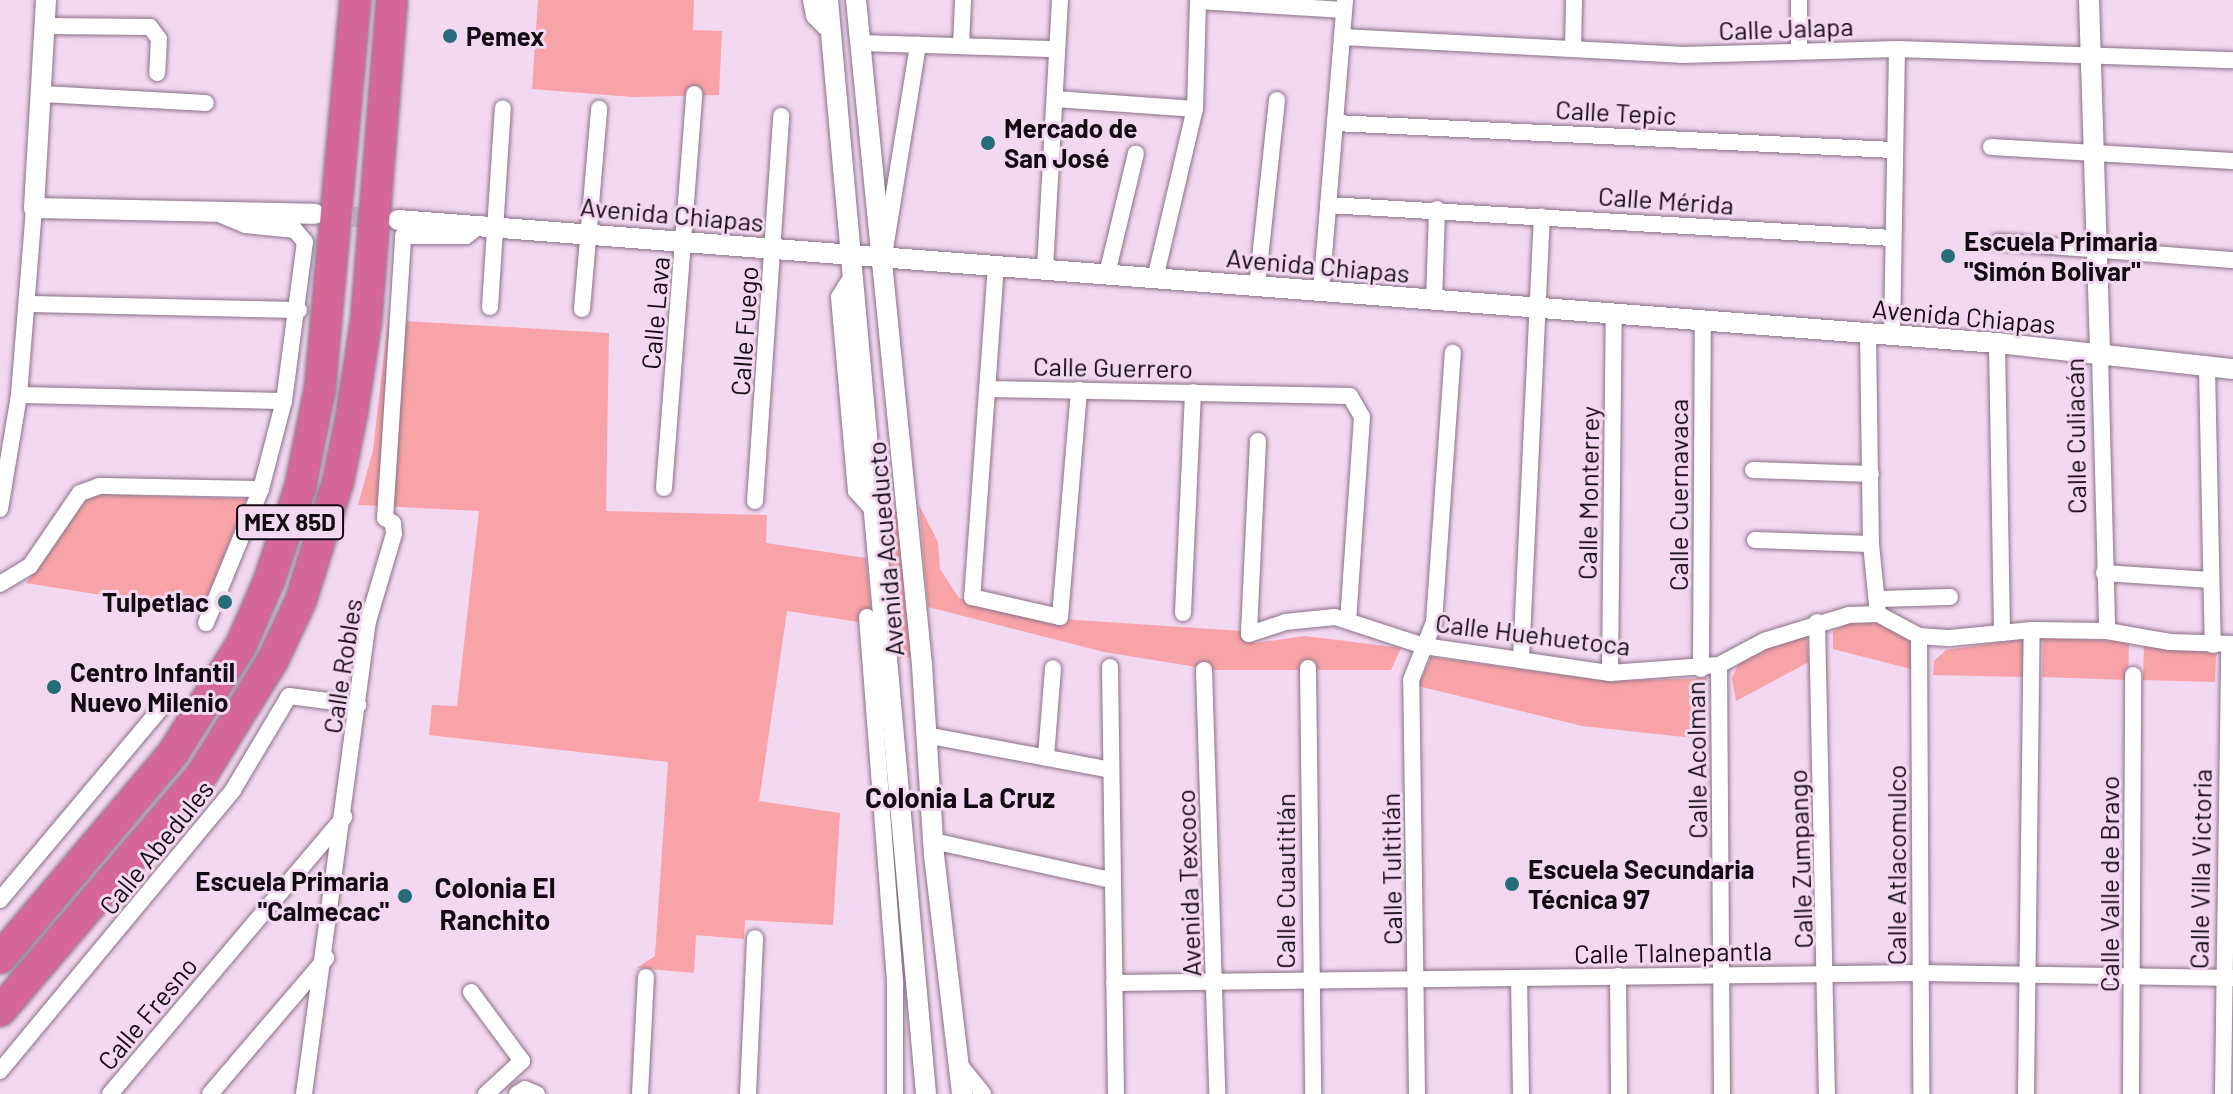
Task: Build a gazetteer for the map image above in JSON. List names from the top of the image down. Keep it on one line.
{"streets":{"highway":["MEX 85D"],"street":["Calle Jalapa","Calle Tepic","Calle Mérida","Avenida Chiapas","Calle Lava","Calle Fuego","Calle Guerrero","Calle Culiacán","Calle Monterrey","Calle Cuernavaca","Avenida Acueducto","Calle Huehuetoca","Calle Robles","Calle Acolman","Calle Abedules","Calle Zumpango","Calle Atlacomulco","Calle Tultitlán","Calle Villa Victoria","Calle Cuautitlán","Avenida Texcoco","Calle Valle de Bravo","Calle Tlalnepantla","Calle Fresno"]},"crossings":[["Calle Jalapa","Calle Culiacán"],["Avenida Chiapas","Calle Lava"],["Avenida Chiapas","Calle Fuego"],["Avenida Chiapas","Calle Culiacán"],["Avenida Chiapas","Calle Monterrey"],["Avenida Chiapas","Calle Cuernavaca"],["Avenida Chiapas","Avenida Acueducto"],["Avenida Chiapas","Calle Robles"],["Avenida Chiapas","Calle Villa Victoria"],["Calle Guerrero","Calle Huehuetoca"],["Calle Monterrey","Calle Huehuetoca"],["Calle Cuernavaca","Calle Huehuetoca"],["Calle Huehuetoca","Calle Acolman"],["Calle Huehuetoca","Calle Zumpango"],["Calle Huehuetoca","Calle Tultitlán"],["Calle Robles","Calle Abedules"],["Calle Robles","Calle Fresno"],["Calle Acolman","Calle Tlalnepantla"],["Calle Zumpango","Calle Tlalnepantla"],["Calle Atlacomulco","Calle Tlalnepantla"],["Calle Tultitlán","Calle Tlalnepantla"],["Calle Villa Victoria","Calle Tlalnepantla"],["Calle Cuautitlán","Calle Tlalnepantla"],["Avenida Texcoco","Calle Tlalnepantla"],["Calle Valle de Bravo","Calle Tlalnepantla"]],"districts":["Colonia La Cruz","Colonia El Ranchito"],"places":["Pemex","Mercado de San José","Escuela Primaria \"Simón Bolivar\"","Tulpetlac","Centro Infantil Nuevo Milenio","Escuela Secundaria Técnica 97","Escuela Primaria \"Calmecac\""]}
